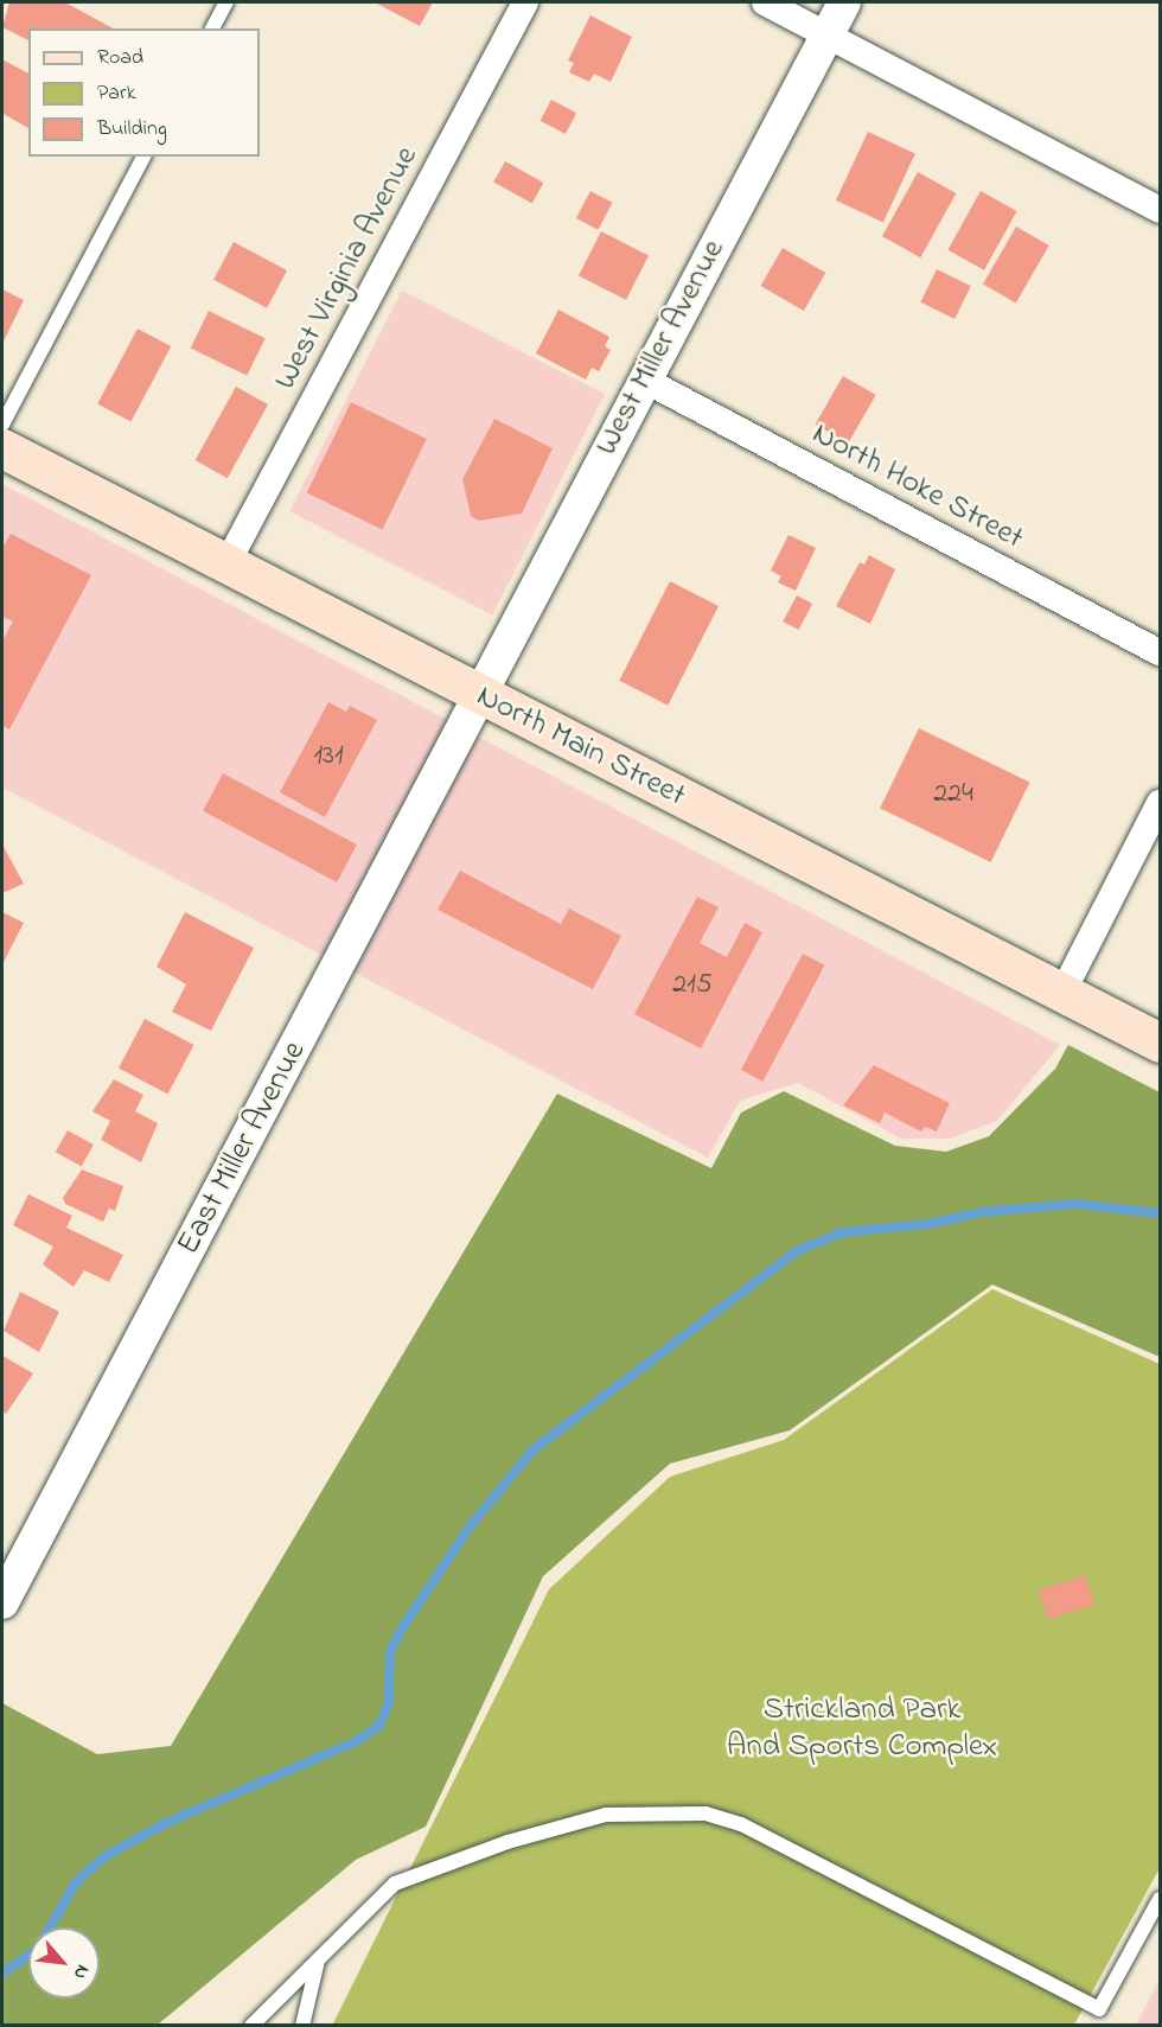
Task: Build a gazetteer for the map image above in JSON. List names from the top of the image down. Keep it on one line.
{"streets":{"main road":["North Main Street"],"street":["West Virginia Avenue","West Miller Avenue","North Hoke Street","East Miller Avenue"]},"crossings":[["West Virginia Avenue","North Main Street"],["West Miller Avenue","North Hoke Street"],["West Miller Avenue","North Main Street"],["West Miller Avenue","East Miller Avenue"],["North Main Street","East Miller Avenue"]],"parks":["Strickland Park And Sports Complex"],"house_numbers":["131","224","215"],"legend":["Road","Park","Building"],"north":"bottom right"}
